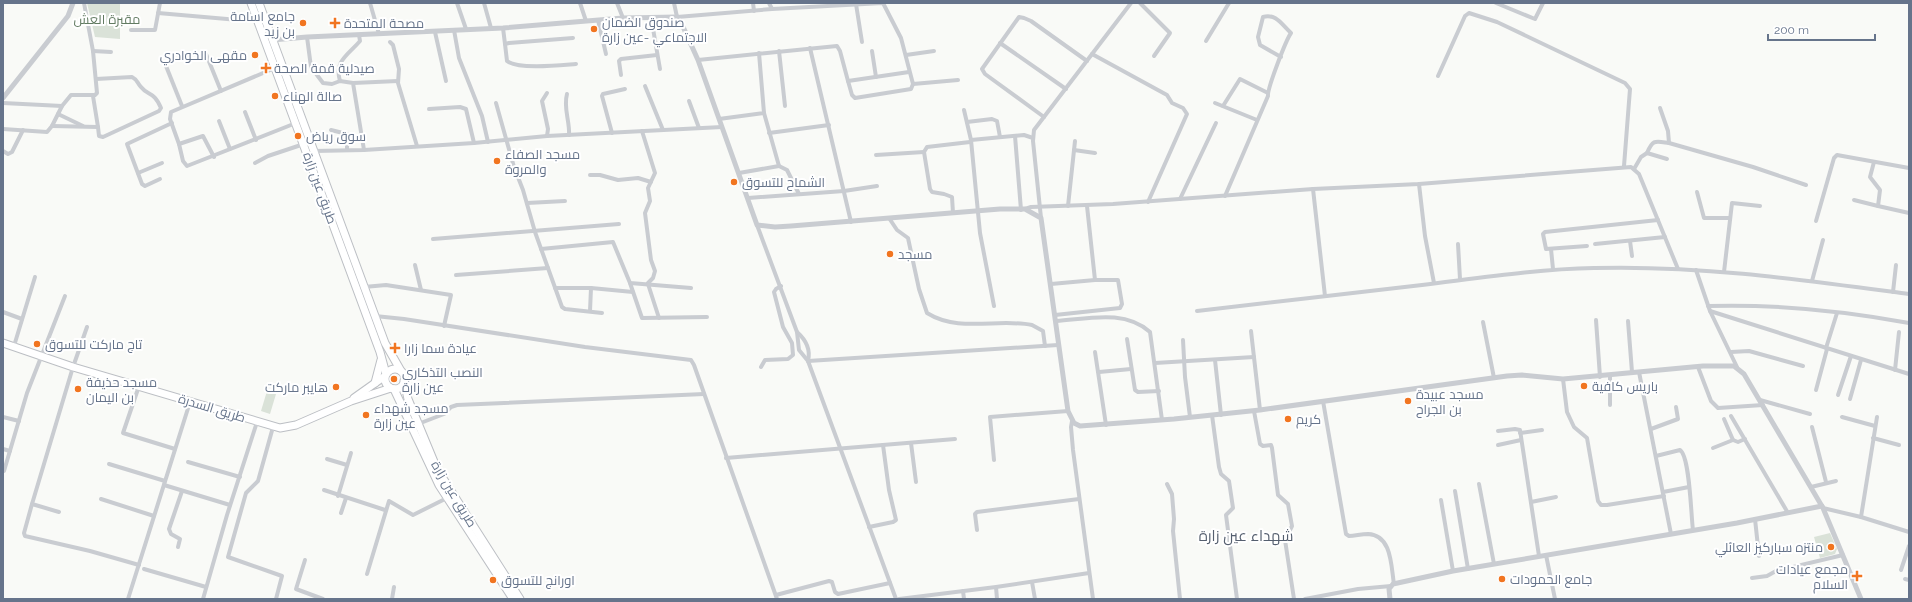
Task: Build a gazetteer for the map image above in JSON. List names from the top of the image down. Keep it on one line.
{"streets":{"main road":["طريق عين زارة","طريق السدرة"]},"districts":["شهداء عين زارة"],"parks":["مقبرة العش"],"places":{"other":["جامع اسامة بن زيد","صندوق الضمان الاجتماعي -عين زارة","مقهى الخوادري","صالة الهناء","سوق رياض","مسجد الصفاء والمروة","الشماح للتسوق","مسجد","تاج ماركت للتسوق","النصب التذكاري عين زارة","باريس كافية","هايبر ماركت","مسجد حذيفة بن اليمان","مسجد عبيدة بن الجراح","مسجد شهداء عين زارة","كريم","منتزه سباركيز العائلي","جامع الحمودات","اورانج للتسوق"],"health":["مصحة المتحدة","صيدلية قمة الصحة","عيادة سما زارا","مجمع عيادات السلام"]},"scale_bar":"200 m"}
